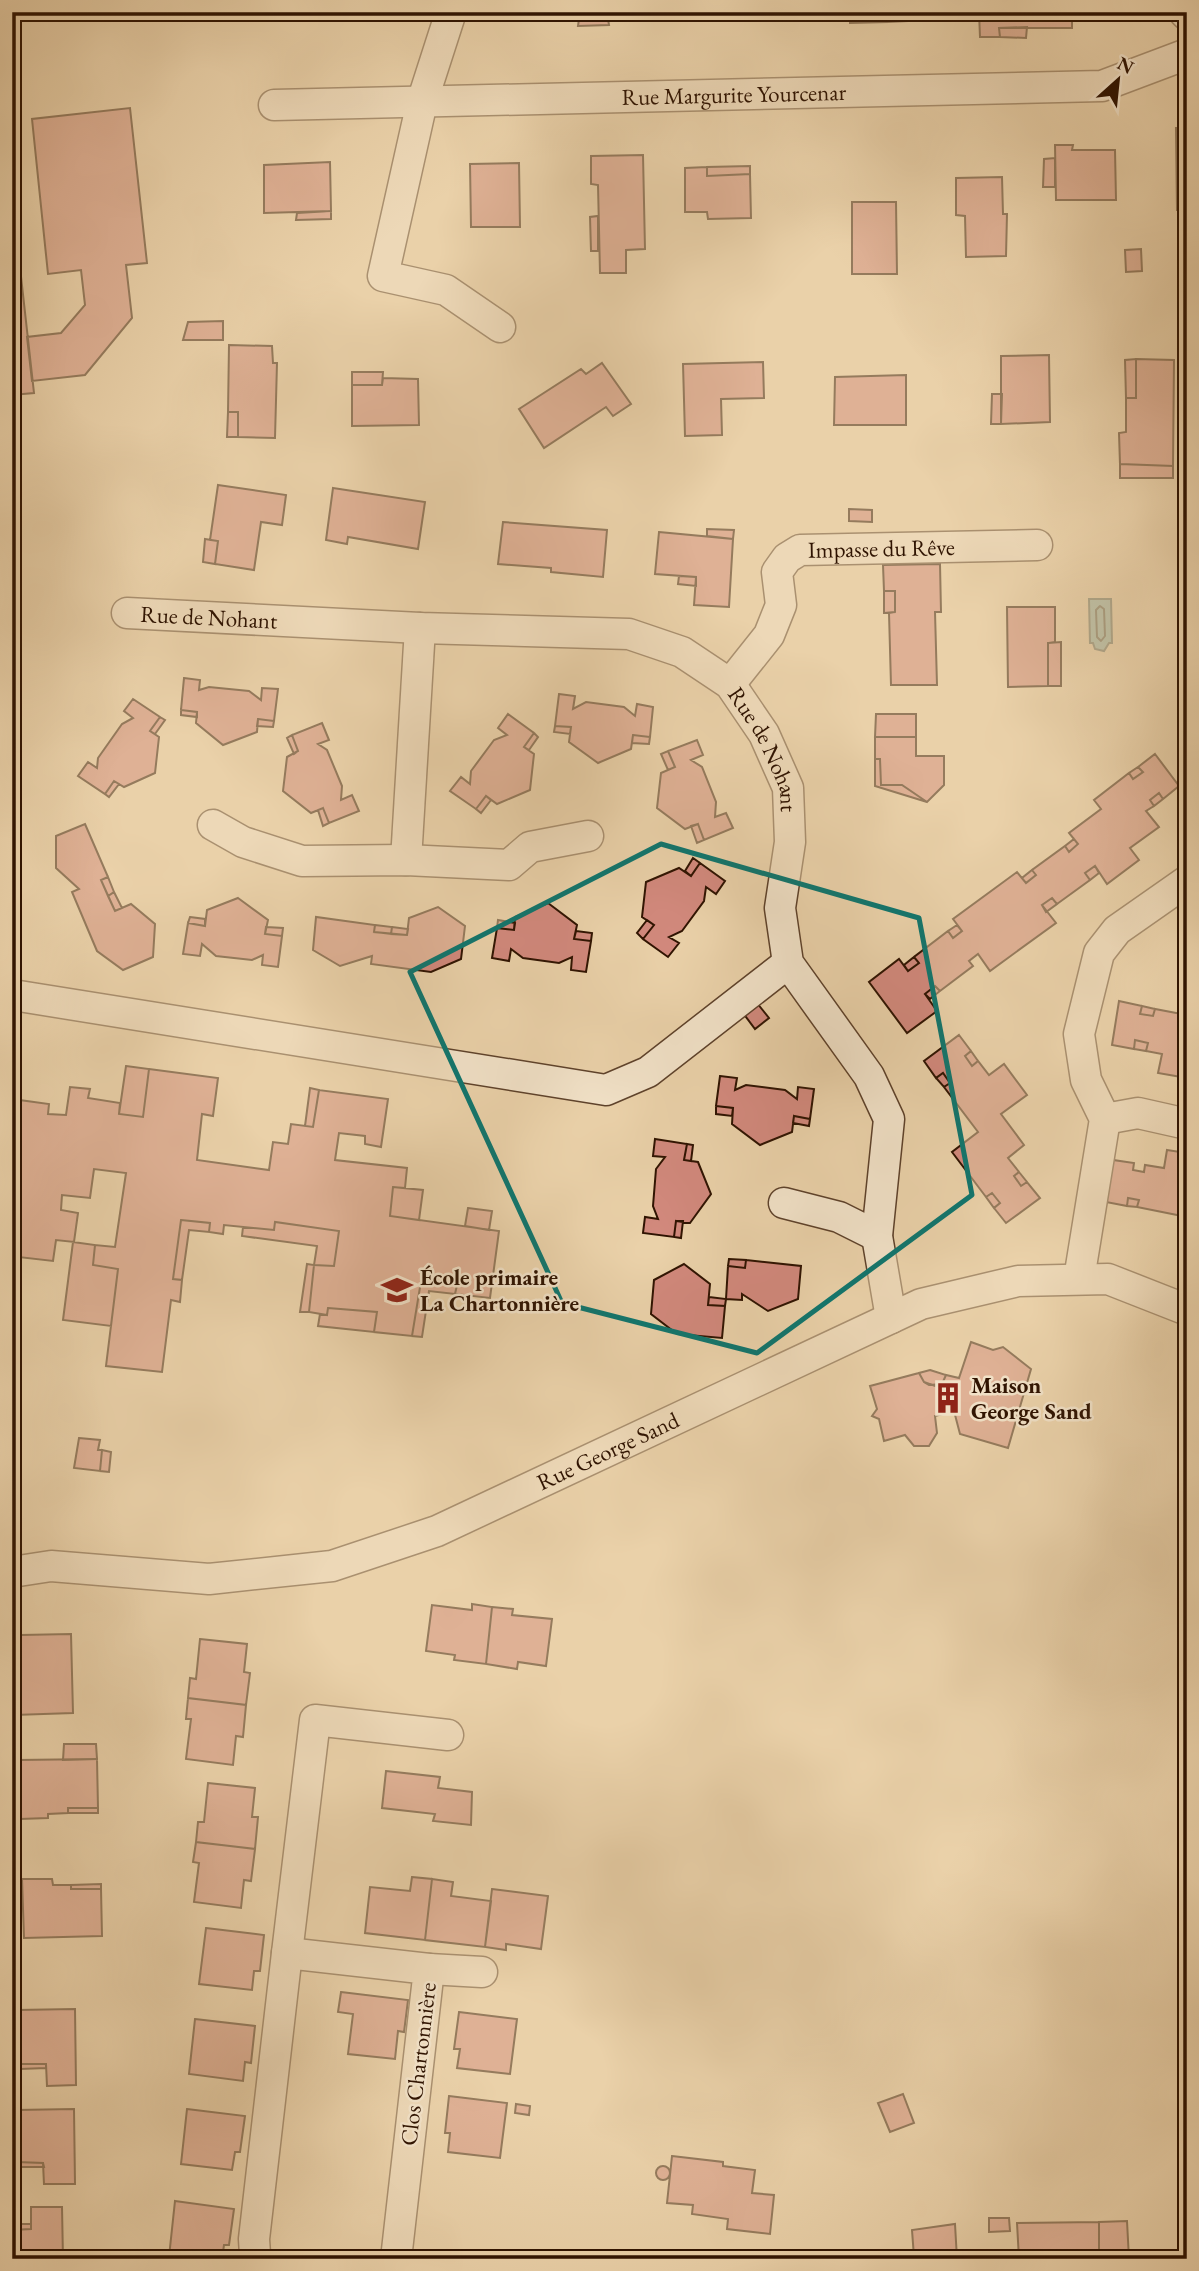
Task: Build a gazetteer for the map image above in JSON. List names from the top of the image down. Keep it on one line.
{"streets":{"street":["Rue Margurite Yourcenar","Impasse du Rêve","Rue de Nohant","Rue George Sand","Clos Chartonnière"]},"crossings":[["Impasse du Rêve","Rue de Nohant"],["Rue de Nohant","Rue George Sand"]],"places":{"school or university":["École primaire La Chartonnière"],"building":["Maison George Sand"]},"north":"top right"}
